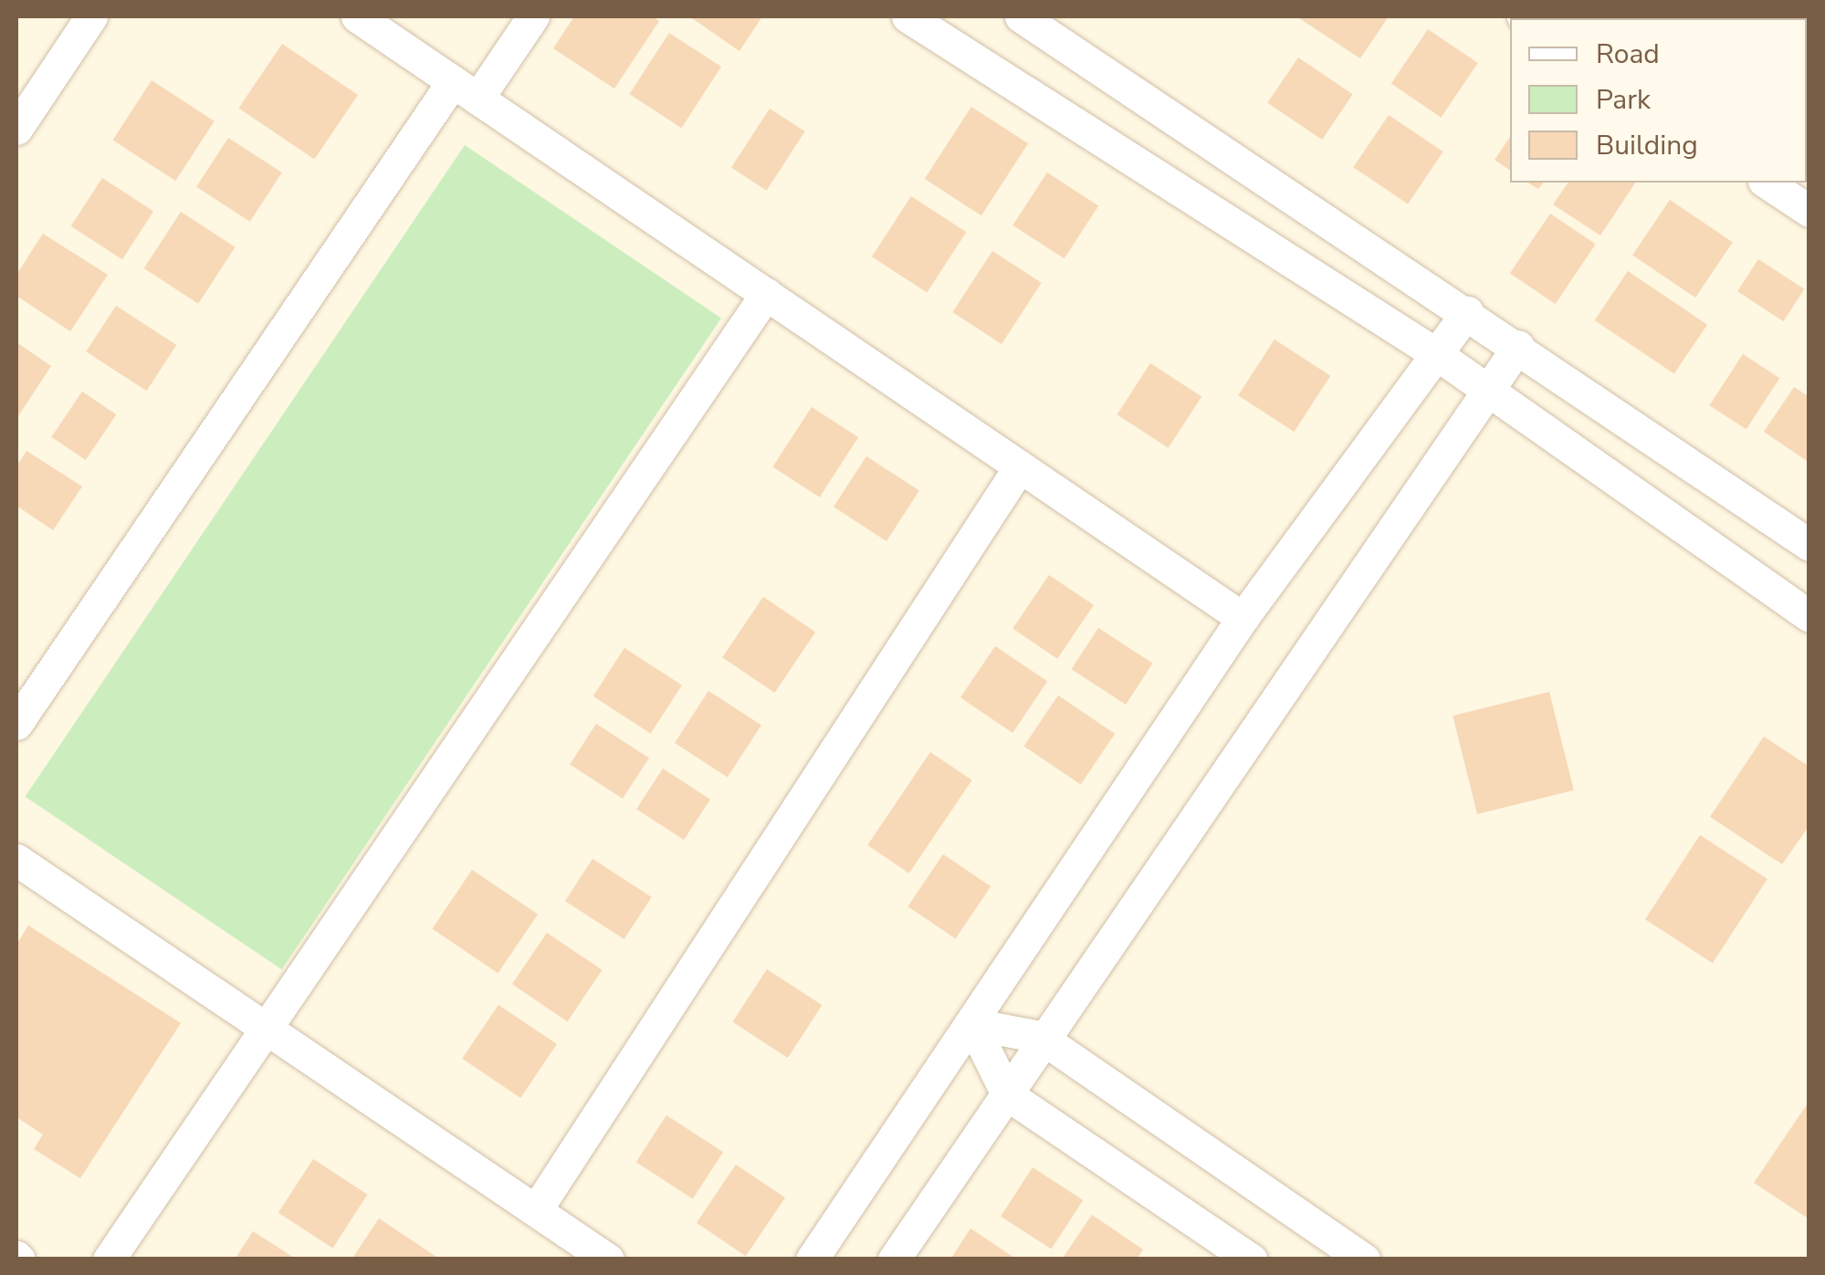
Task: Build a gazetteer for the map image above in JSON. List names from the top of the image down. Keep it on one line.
{"legend":["Road","Park","Building"]}
